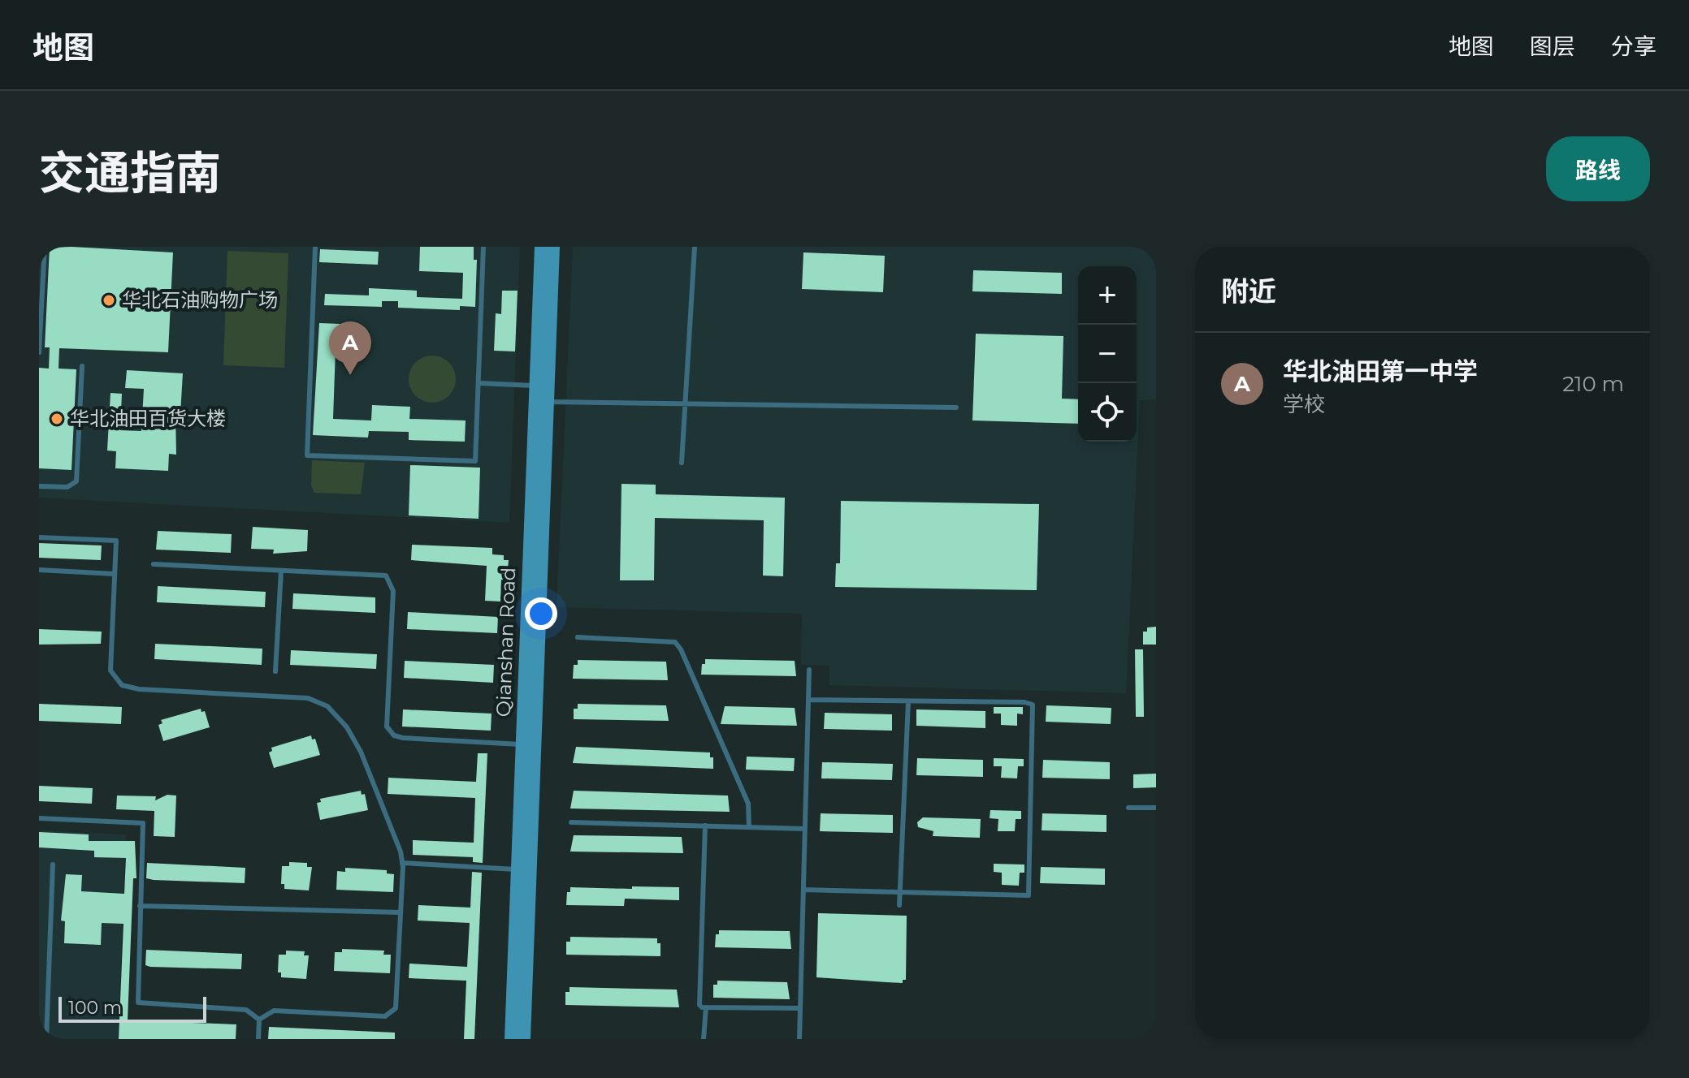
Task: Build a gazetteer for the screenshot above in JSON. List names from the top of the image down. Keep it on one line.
{"streets":{"main road":["Qianshan Road"]},"places":["华北石油购物广场","华北油田百货大楼"],"scale_bar":"100 m","page":{"header":"地图","nav":["地图","图层","分享"],"title":"交通指南","buttons":"路线","heading":"附近","map_buttons":["+","−"],"pins":"A","list":[{"mark":"A","name":"华北油田第一中学","note":"学校","value":"210 m"}],"scale":"100 m"}}
